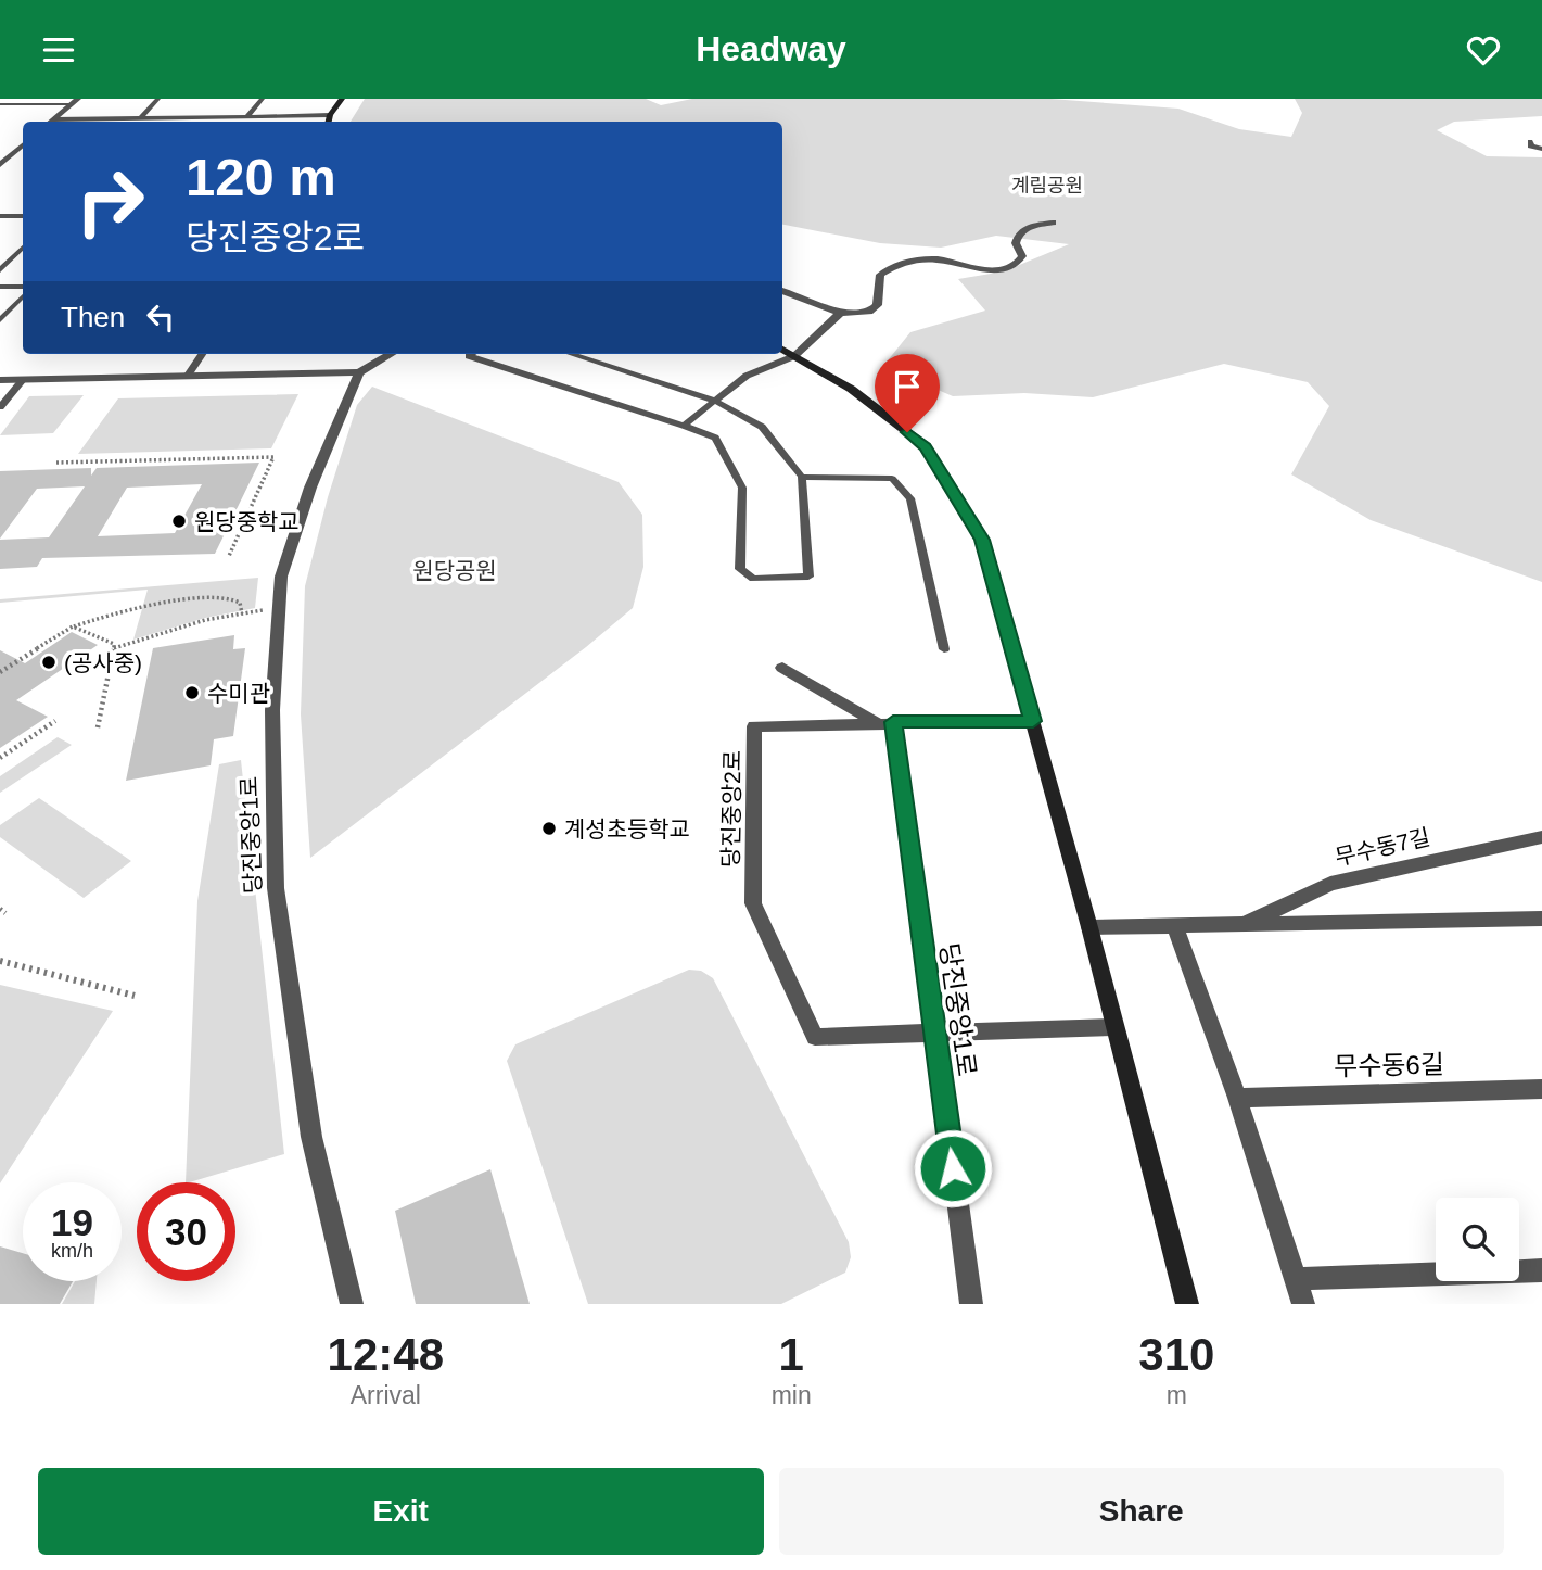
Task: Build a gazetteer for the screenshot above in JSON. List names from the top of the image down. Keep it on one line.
{"streets":{"street":["당진중앙2로","당진중앙1로","무수동7길","무수동6길"]},"crossings":[["당진중앙2로","당진중앙1로"]],"parks":["계림공원","원당공원"],"places":["원당중학교","(공사중)","수미관","계성초등학교"],"page":{"header":"Headway","turn":["120 m","당진중앙2로"],"then":"Then","speed":"19 km/h","limit":"30","eta":["12:48","Arrival","1","min","310","m"],"buttons":["Exit","Share"]}}
